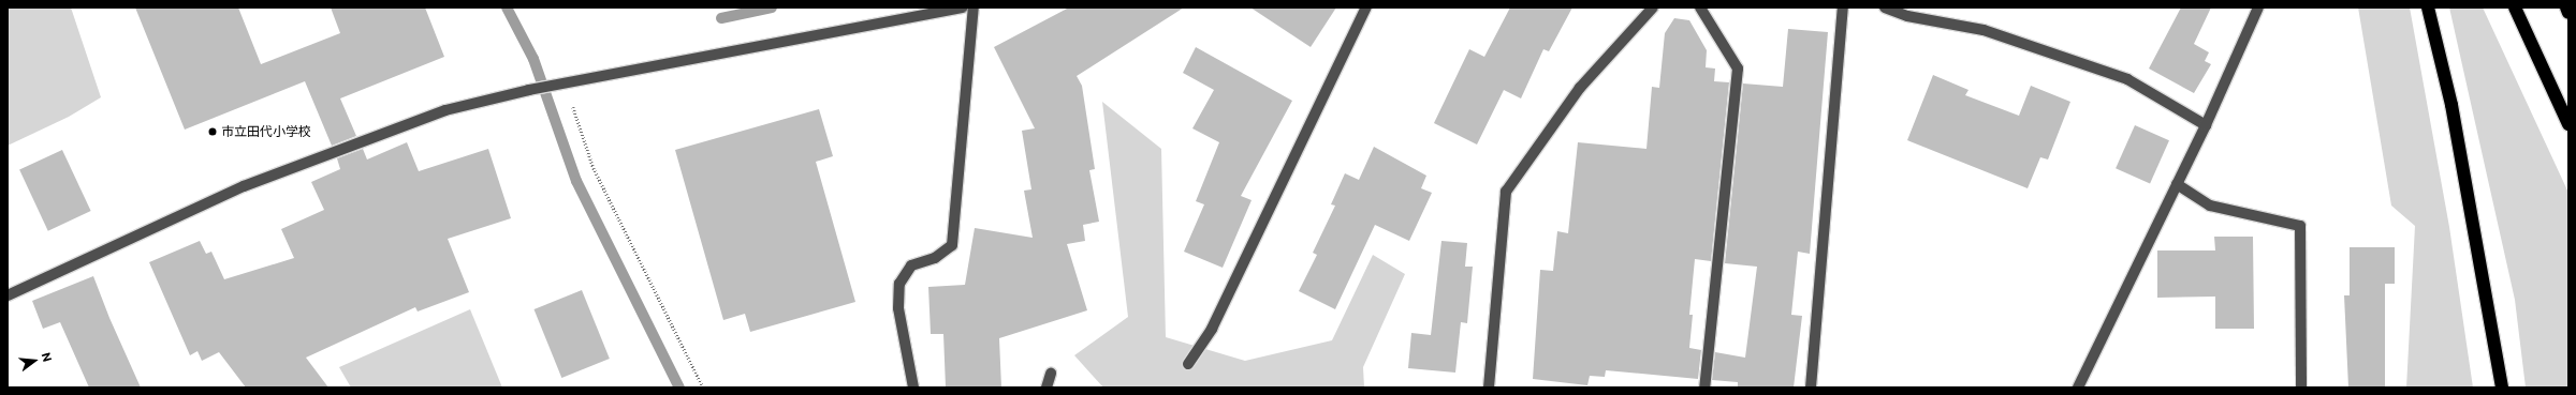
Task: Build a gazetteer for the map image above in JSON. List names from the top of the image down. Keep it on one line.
{"places":["市立田代小学校"],"north":"right"}
